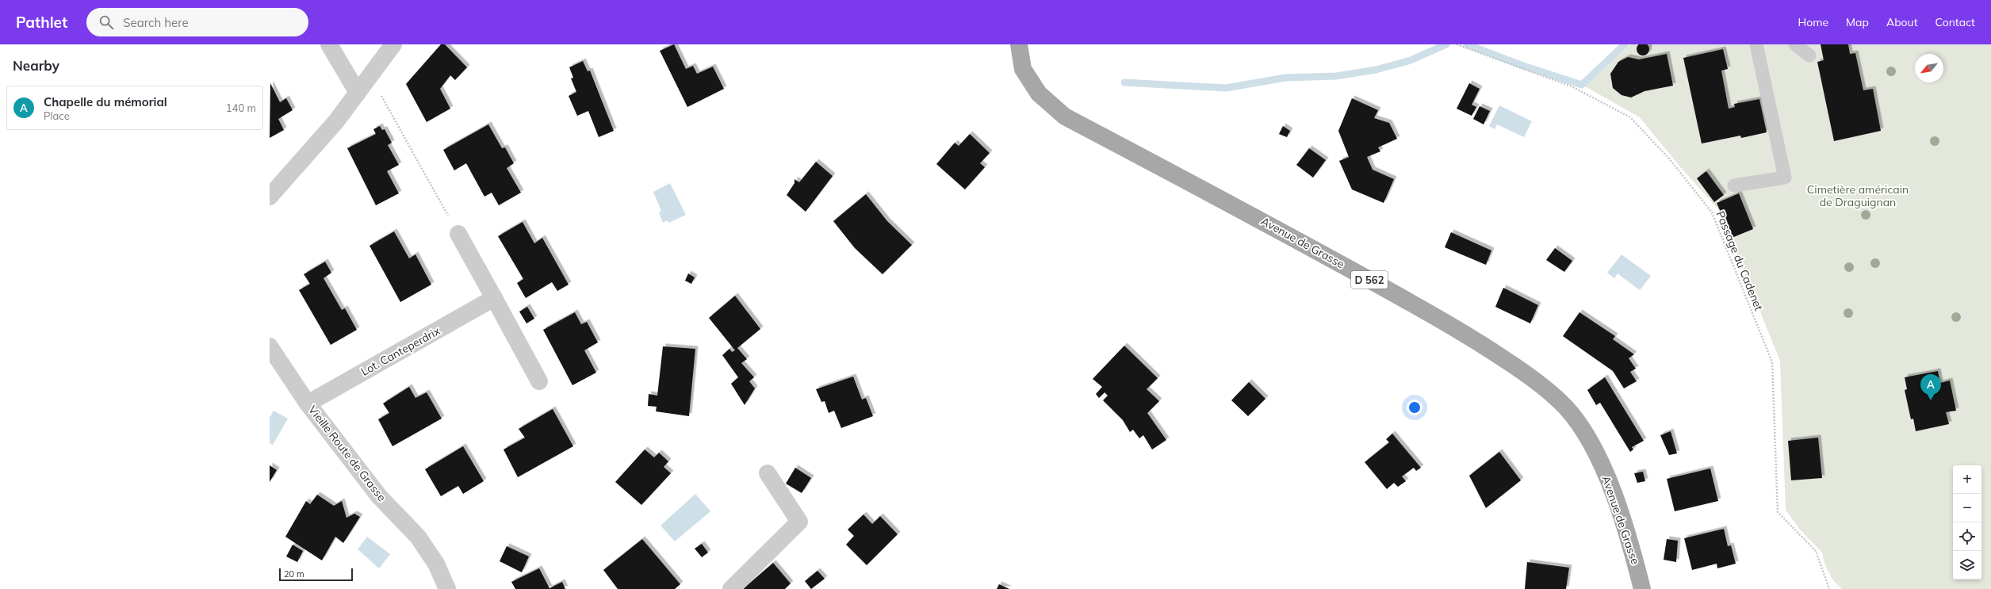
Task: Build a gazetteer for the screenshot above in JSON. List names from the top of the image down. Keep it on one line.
{"streets":{"main road":["Avenue de Grasse","D 562"],"street":["Lot. Canteperdrix","Vieille Route de Grasse"],"path":["Passage du Cadenet"]},"crossings":[["Lot. Canteperdrix","Vieille Route de Grasse"]],"parks":["Cimetière américain de Draguignan"],"scale_bar":"20 m","north":"bottom left","page":{"header":"Pathlet","search":"Search here","nav":["Home","Map","About","Contact"],"heading":"Nearby","list":[{"mark":"A","name":"Chapelle du mémorial","note":"Place","value":"140 m"}],"pins":"A","map_buttons":["+","−"],"scale":"20 m"}}
